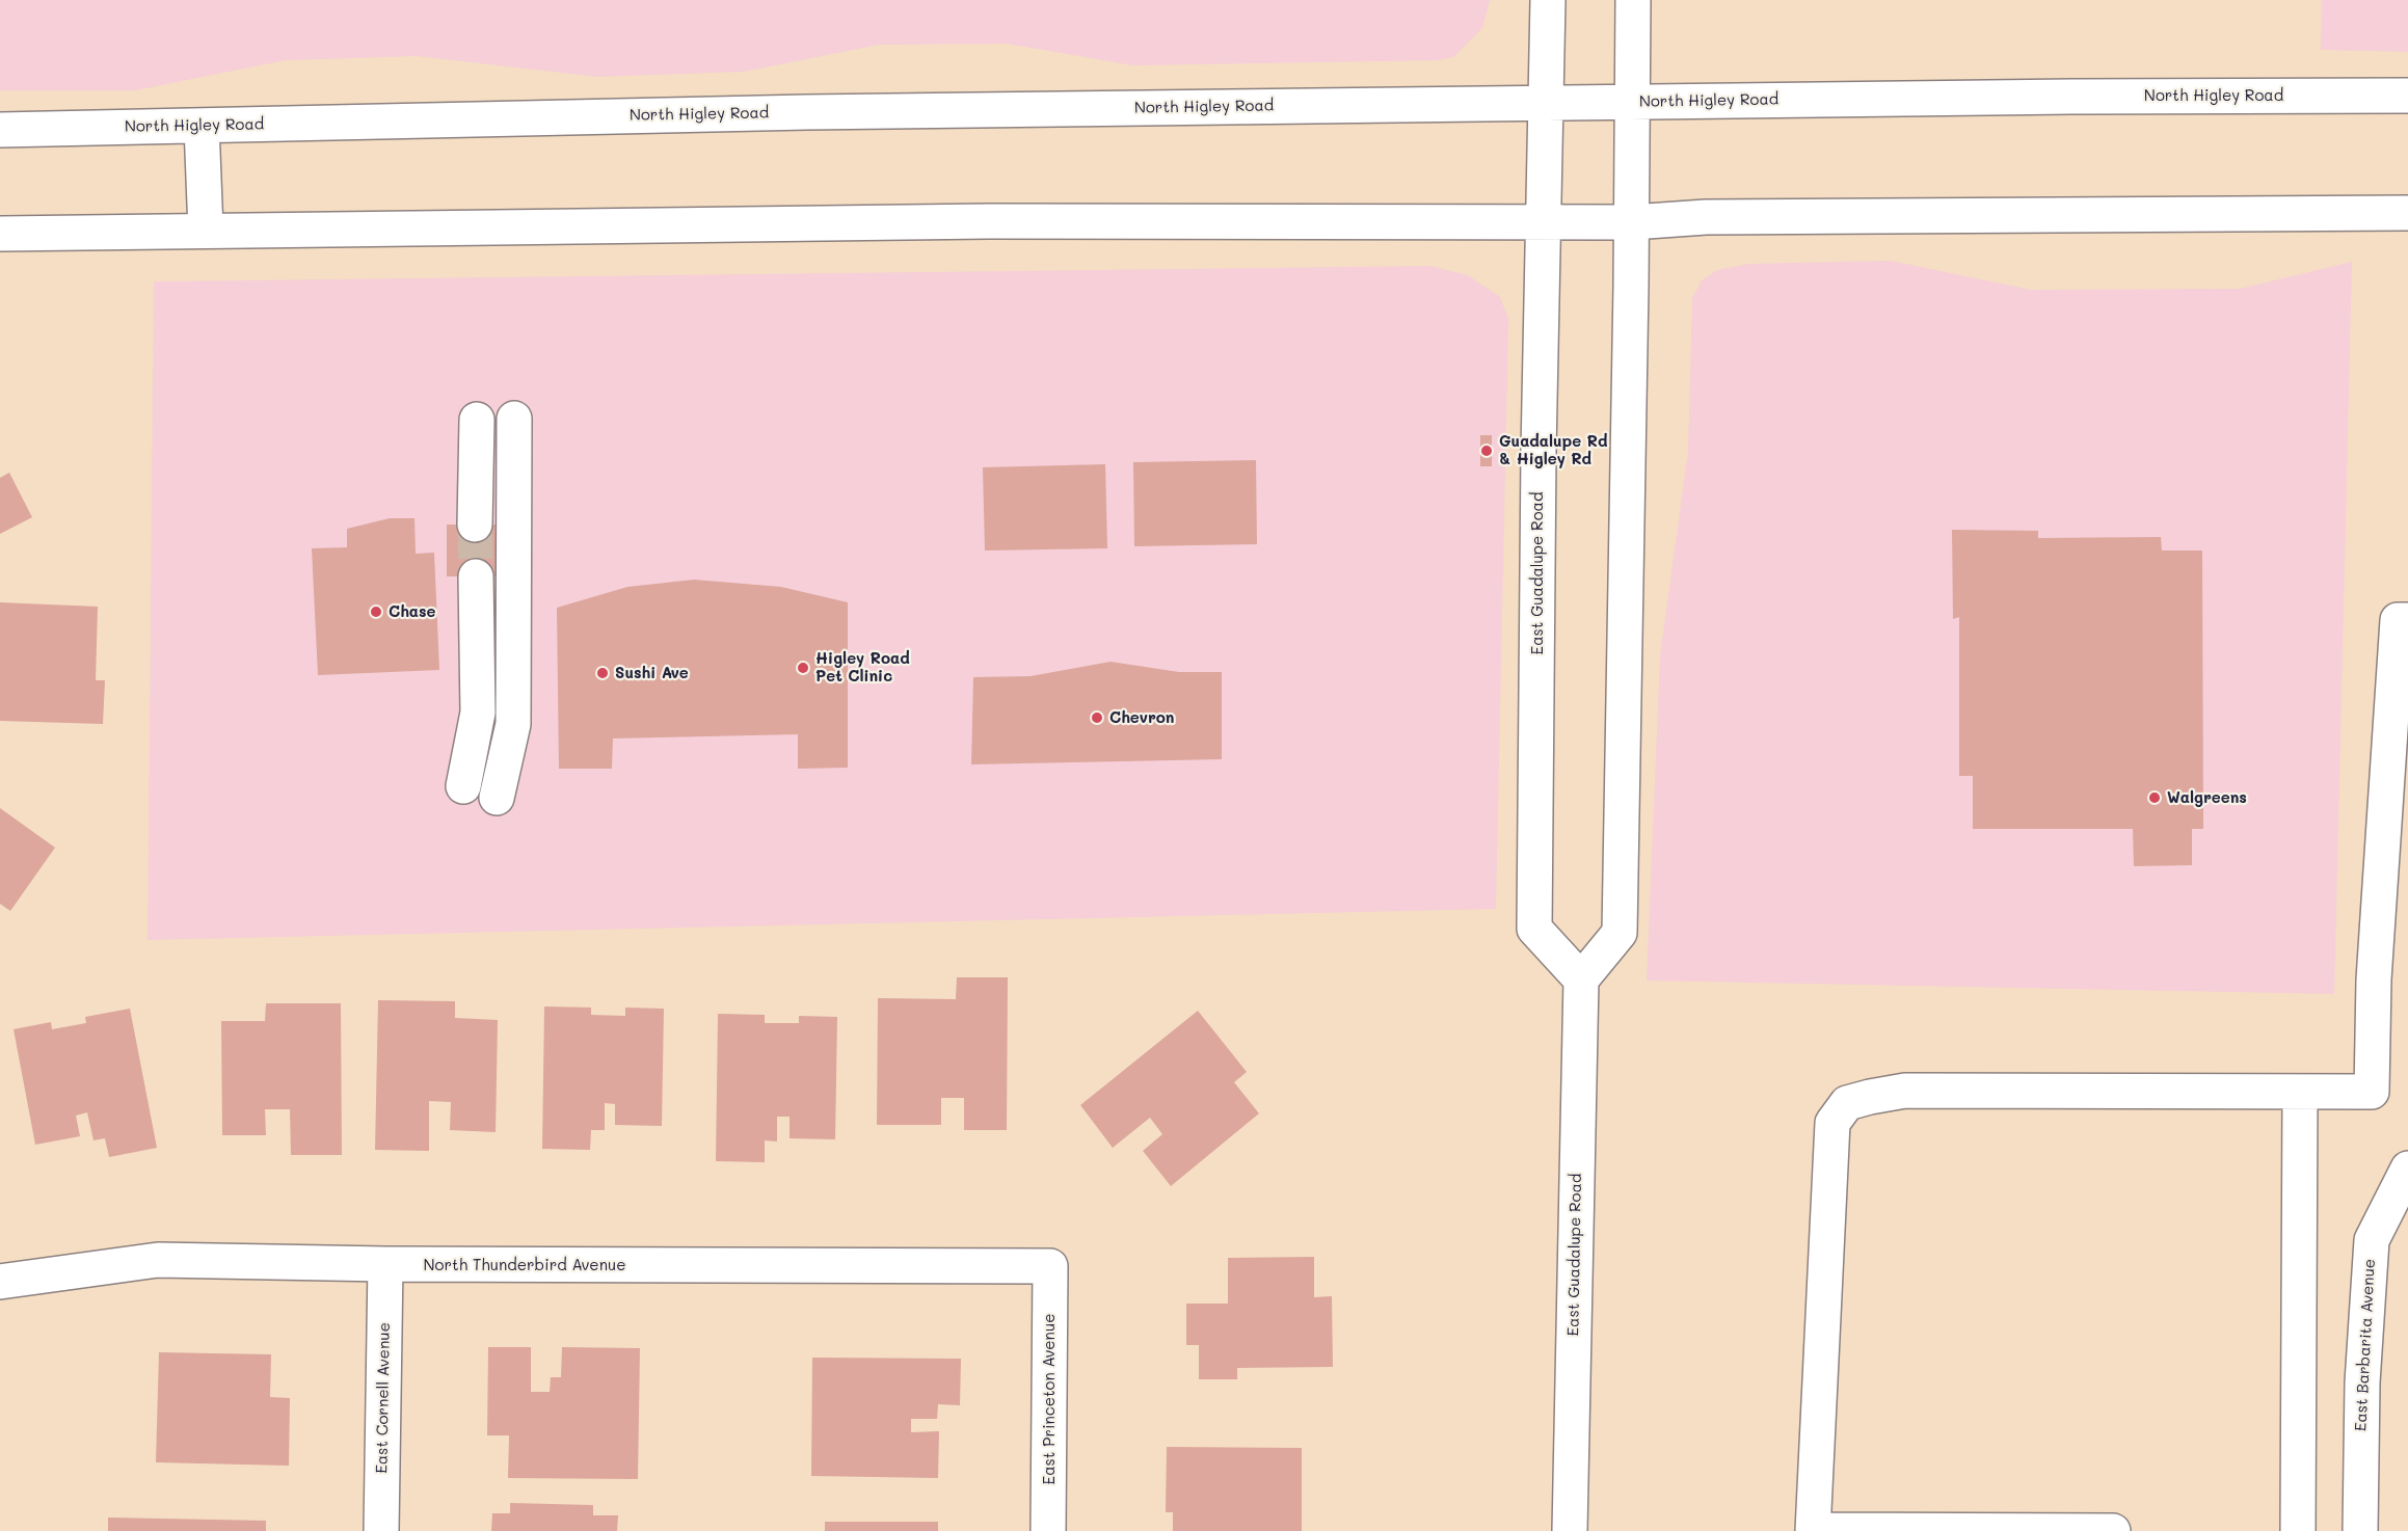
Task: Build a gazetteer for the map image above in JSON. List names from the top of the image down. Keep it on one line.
{"streets":{"main road":["North Higley Road","East Guadalupe Road","North Thunderbird Avenue","East Barbarita Avenue","East Cornell Avenue","East Princeton Avenue"]},"crossings":[["North Higley Road","East Guadalupe Road"],["North Thunderbird Avenue","East Cornell Avenue"],["North Thunderbird Avenue","East Princeton Avenue"]],"places":["Guadalupe Rd & Higley Rd","Chase","Higley Road Pet Clinic","Sushi Ave","Chevron","Walgreens"]}
